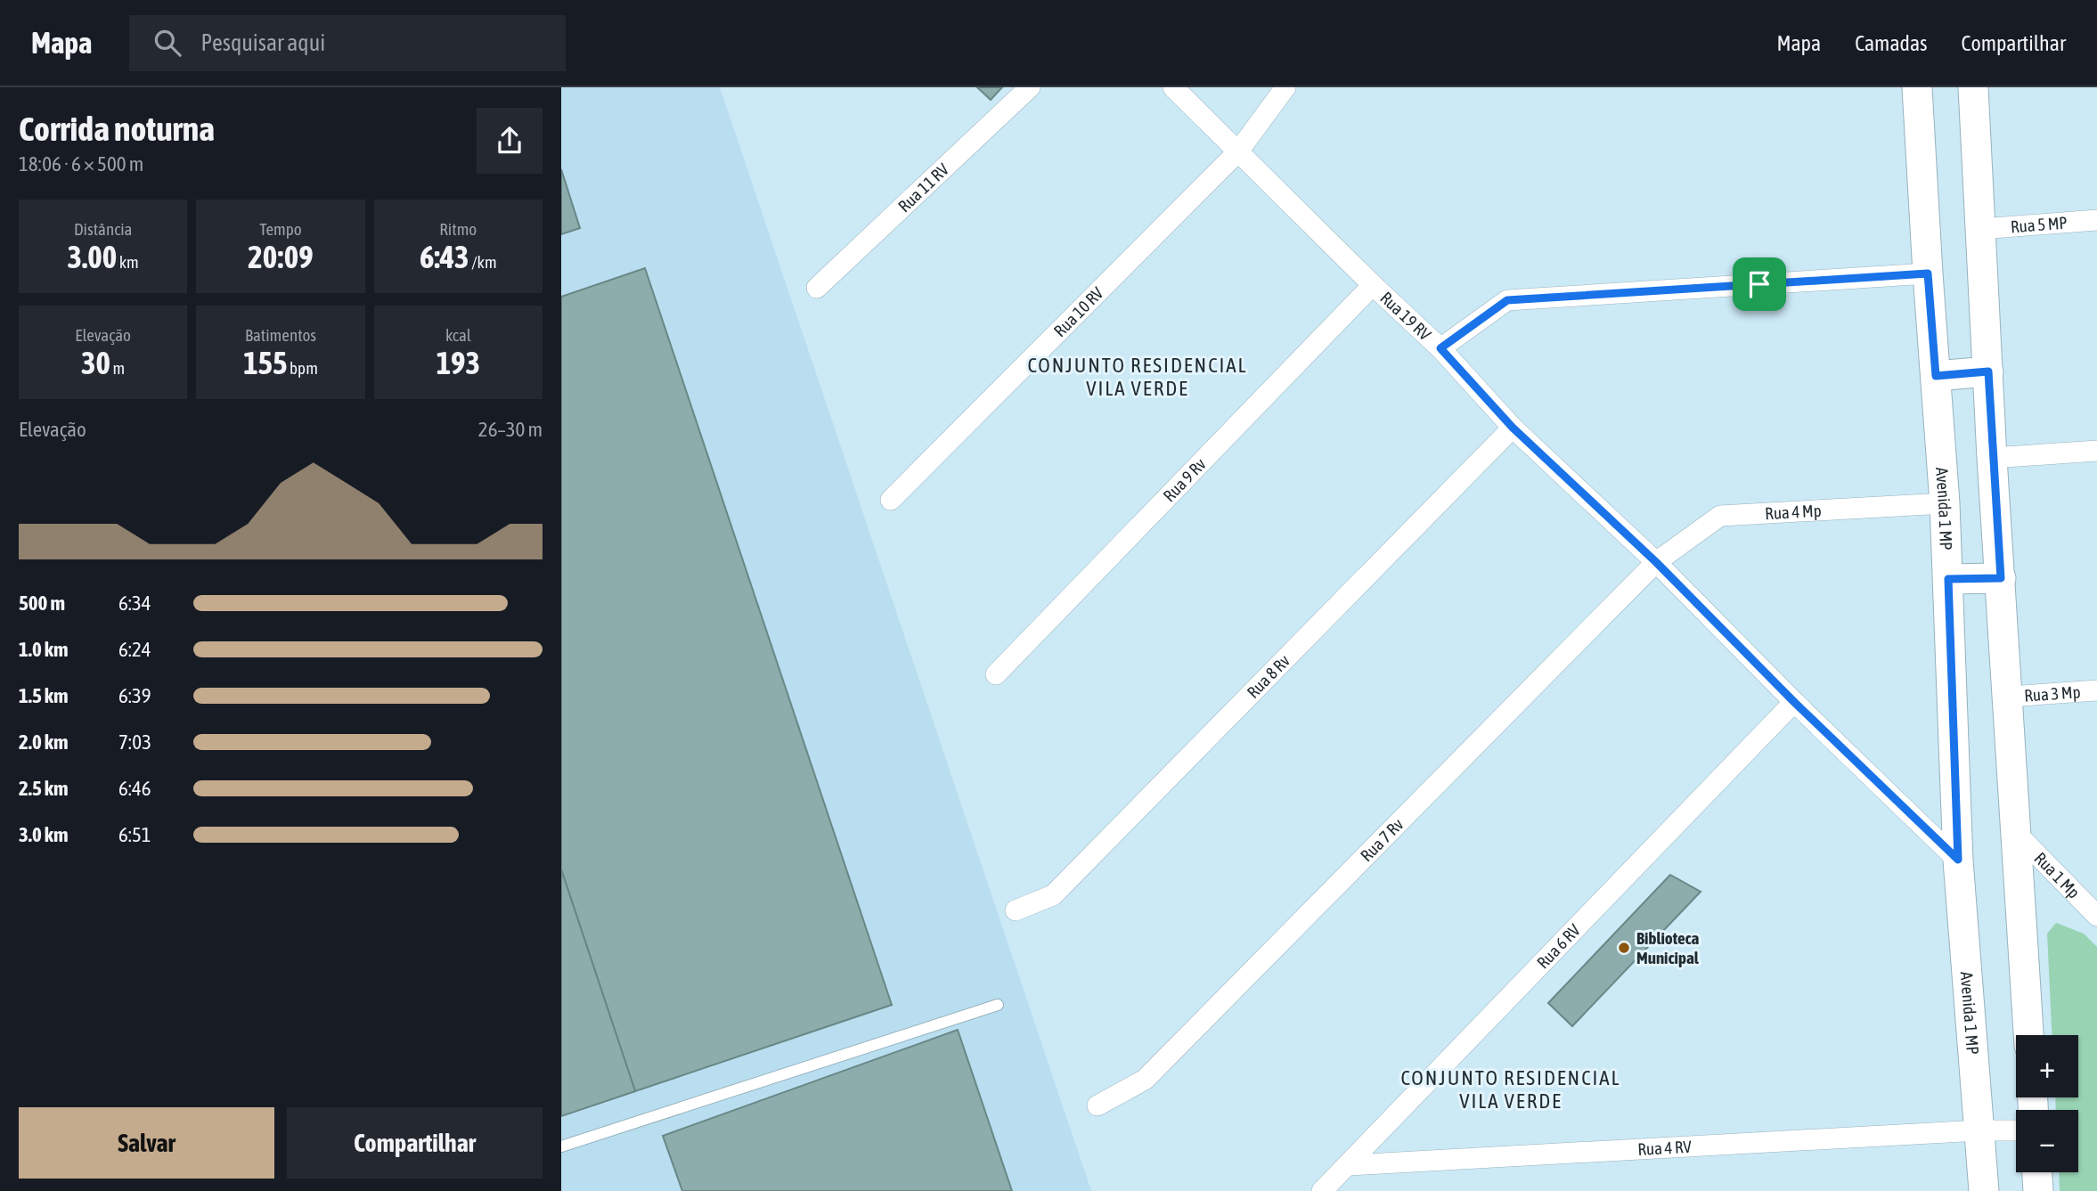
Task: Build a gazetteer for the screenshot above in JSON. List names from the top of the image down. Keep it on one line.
{"streets":{"street":["Rua 11 RV","Rua 5 MP","Rua 10 RV","Rua 19 RV","Rua 9 Rv","Avenida 1 MP","Rua 4 Mp","Rua 8 Rv","Rua 3 Mp","Rua 7 Rv","Rua 1 Mp","Rua 6 RV","Rua 4 RV"]},"crossings":[["Rua 10 RV","Rua 19 RV"],["Rua 19 RV","Rua 9 Rv"],["Rua 19 RV","Avenida 1 MP"],["Rua 19 RV","Rua 4 Mp"],["Rua 19 RV","Rua 8 Rv"],["Rua 19 RV","Rua 7 Rv"],["Rua 19 RV","Rua 6 RV"],["Avenida 1 MP","Rua 4 Mp"],["Avenida 1 MP","Rua 4 RV"],["Rua 4 Mp","Rua 7 Rv"],["Rua 6 RV","Rua 4 RV"]],"districts":["CONJUNTO RESIDENCIAL VILA VERDE","CONJUNTO RESIDENCIAL VILA VERDE"],"places":["Biblioteca Municipal"],"page":{"header":"Mapa","search":"Pesquisar aqui","nav":["Mapa","Camadas","Compartilhar"],"heading":["Corrida noturna","18:06 · 6 × 500 m"],"stats":[["Distância","3.00 km"],["Tempo","20:09"],["Ritmo","6:43 /km"],["Elevação","30 m"],["Batimentos","155 bpm"],["kcal","193"]],"chart":["Elevação","26–30 m"],"list":[{"name":"500 m","note":"6:34"},{"name":"1.0 km","note":"6:24"},{"name":"1.5 km","note":"6:39"},{"name":"2.0 km","note":"7:03"},{"name":"2.5 km","note":"6:46"},{"name":"3.0 km","note":"6:51"}],"map_buttons":["+","−"],"buttons":["Salvar","Compartilhar"]}}
